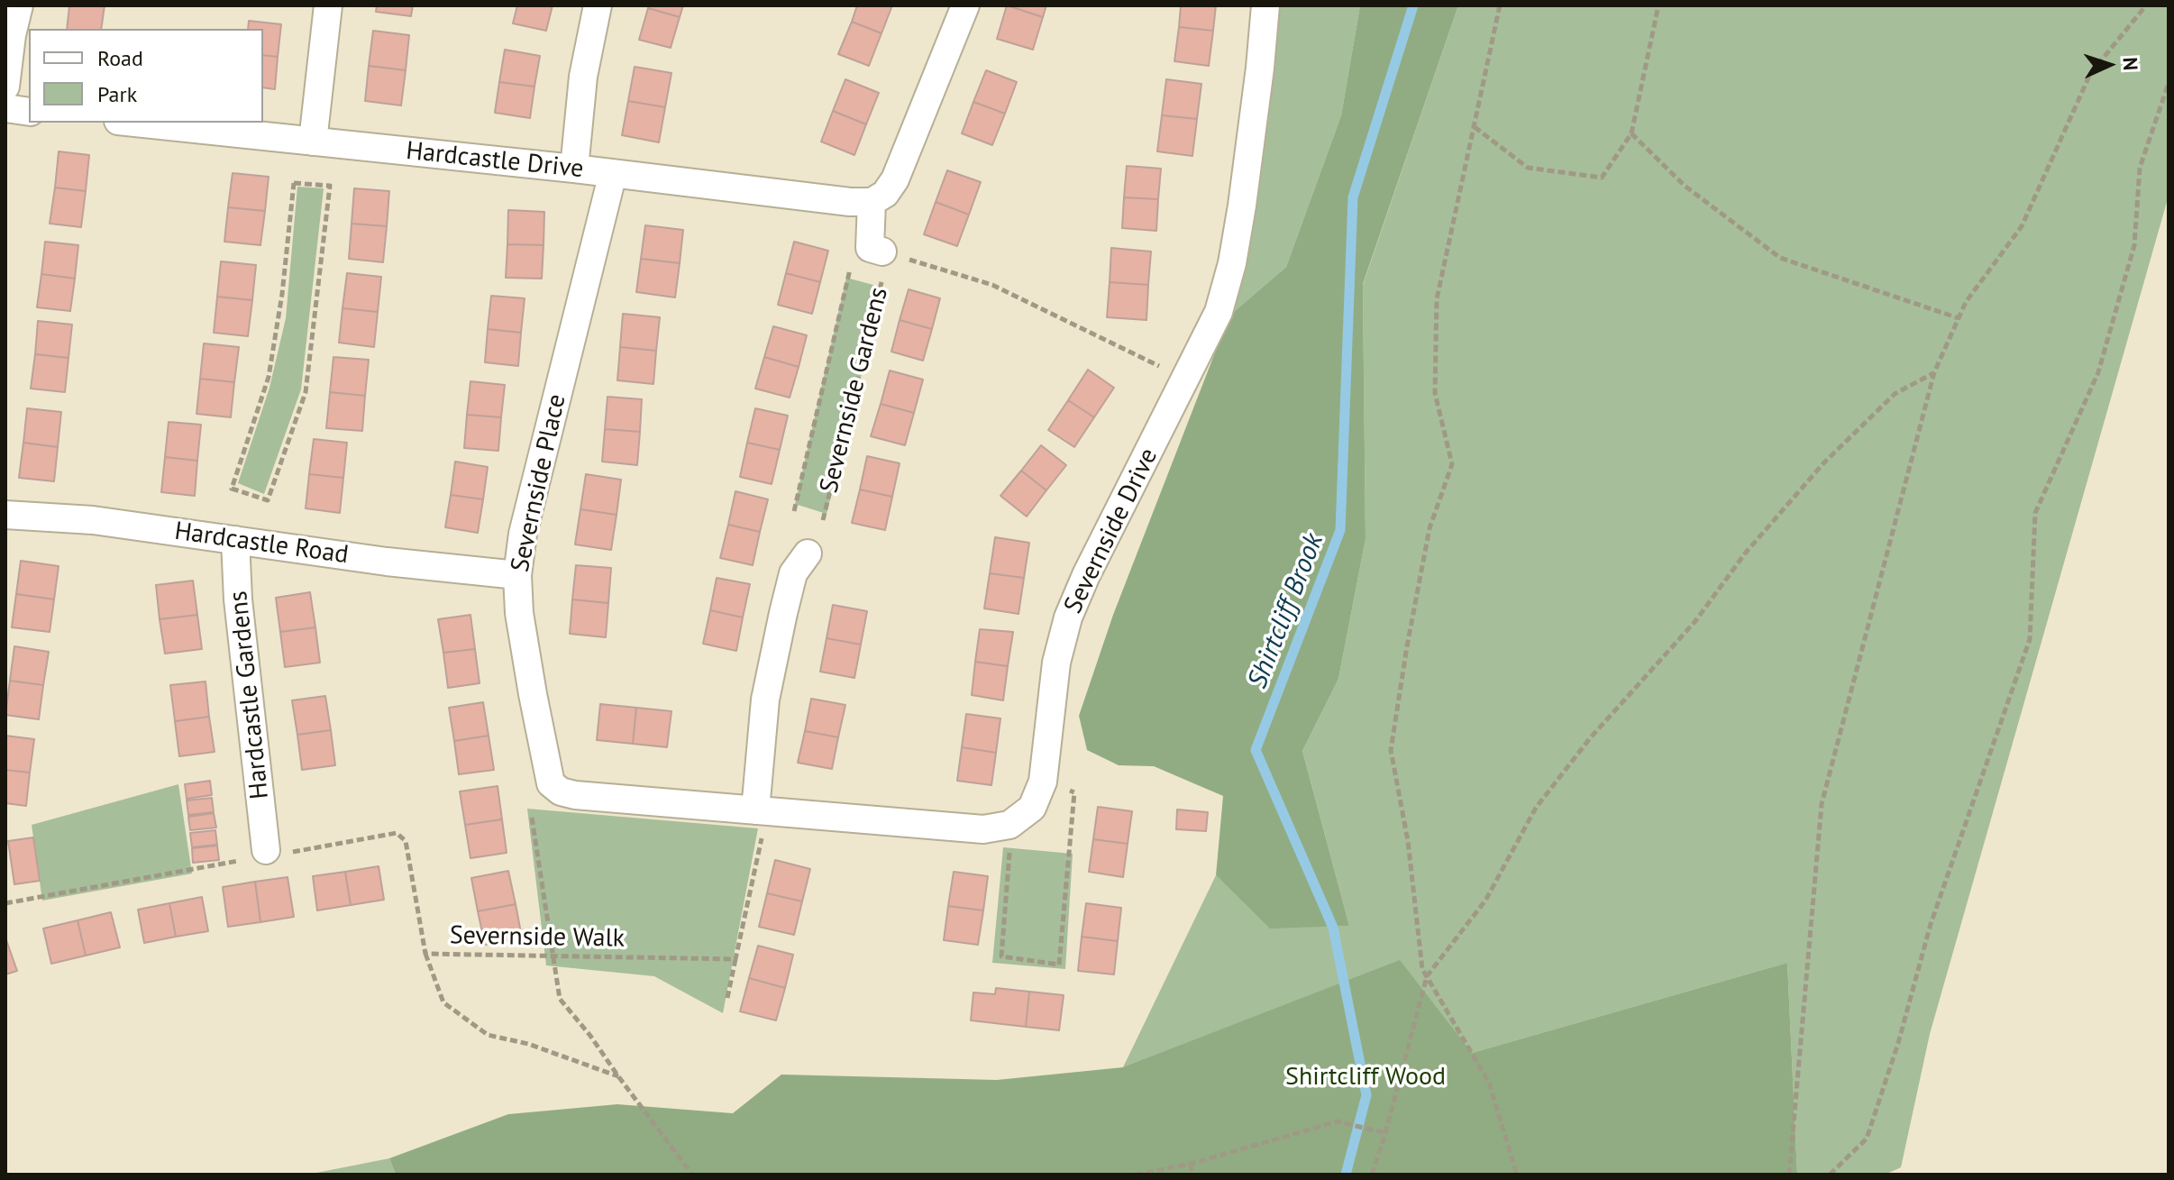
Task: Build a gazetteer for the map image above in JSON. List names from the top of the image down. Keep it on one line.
{"streets":{"street":["Hardcastle Drive","Severnside Gardens","Severnside Place","Severnside Drive","Hardcastle Road","Hardcastle Gardens"],"path":["Severnside Walk"]},"crossings":[["Hardcastle Drive","Severnside Gardens"],["Hardcastle Drive","Severnside Place"],["Severnside Place","Severnside Drive"],["Severnside Place","Hardcastle Road"],["Hardcastle Road","Hardcastle Gardens"],["Hardcastle Gardens","Severnside Walk"]],"water":["Shirtcliff Brook"],"parks":["Shirtcliff Wood"],"legend":["Road","Park"],"north":"right"}
